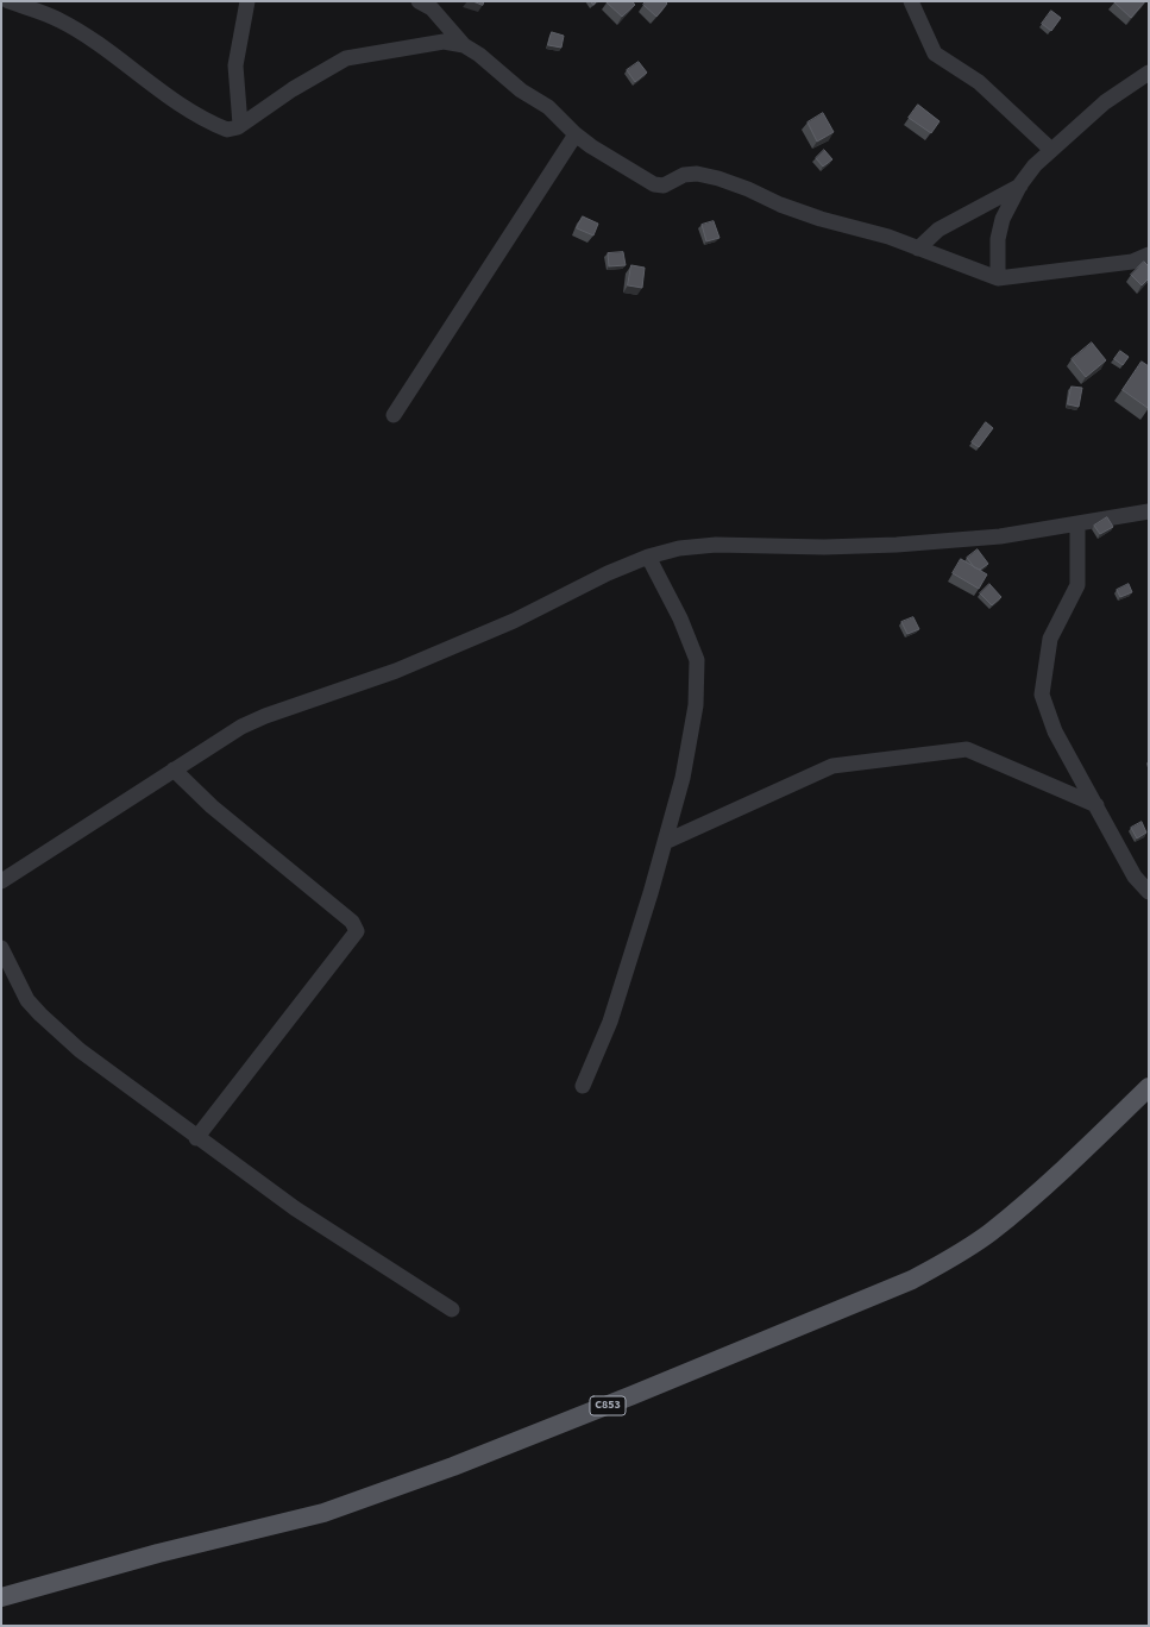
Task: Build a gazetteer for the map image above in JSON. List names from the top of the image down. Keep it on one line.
{"streets":{"main road":["C853"]}}
